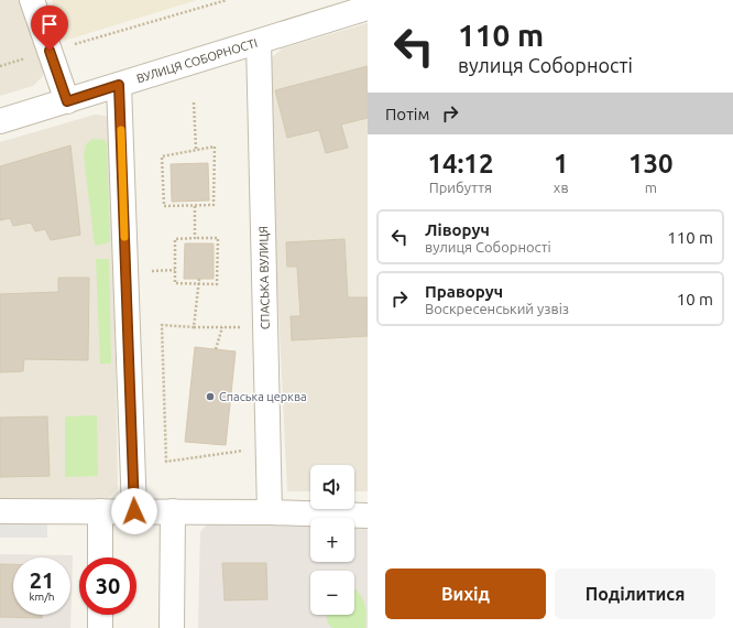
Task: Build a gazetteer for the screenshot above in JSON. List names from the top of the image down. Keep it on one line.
{"streets":{"street":["ВУЛИЦЯ СОБОРНОСТІ","СПАСЬКА ВУЛИЦЯ"]},"crossings":[["ВУЛИЦЯ СОБОРНОСТІ","СПАСЬКА ВУЛИЦЯ"]],"places":["Спаська церква"],"page":{"turn":["110 m","вулиця Соборності"],"then":"Потім","eta":["14:12","Прибуття","1","хв","130","m"],"list":[{"name":"Ліворуч","note":"вулиця Соборності","value":"110 m"},{"name":"Праворуч","note":"Воскресенський узвіз","value":"10 m"}],"map_buttons":["+","−"],"speed":"21 km/h","limit":"30","buttons":["Вихід","Поділитися"]}}
